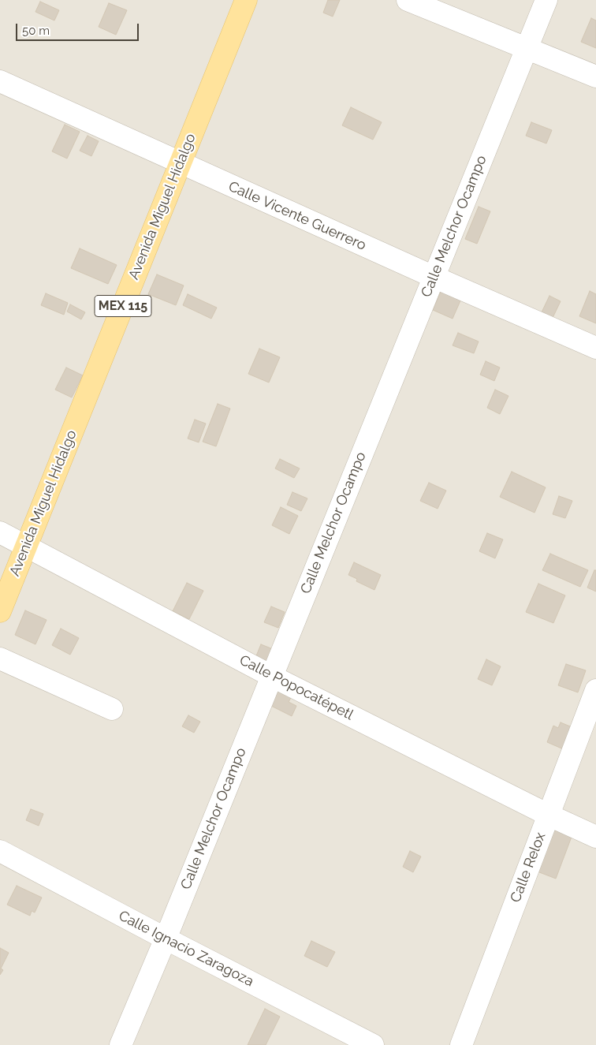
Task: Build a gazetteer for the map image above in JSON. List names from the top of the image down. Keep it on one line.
{"streets":{"main road":["Avenida Miguel Hidalgo","MEX 115"],"street":["Calle Vicente Guerrero","Calle Melchor Ocampo","Calle Popocatépetl","Calle Relox","Calle Ignacio Zaragoza"]},"crossings":[["Avenida Miguel Hidalgo","Calle Vicente Guerrero"],["Avenida Miguel Hidalgo","Calle Popocatépetl"],["Calle Vicente Guerrero","Calle Melchor Ocampo"],["Calle Melchor Ocampo","Calle Popocatépetl"],["Calle Melchor Ocampo","Calle Ignacio Zaragoza"],["Calle Popocatépetl","Calle Relox"]],"scale_bar":"50 m"}
